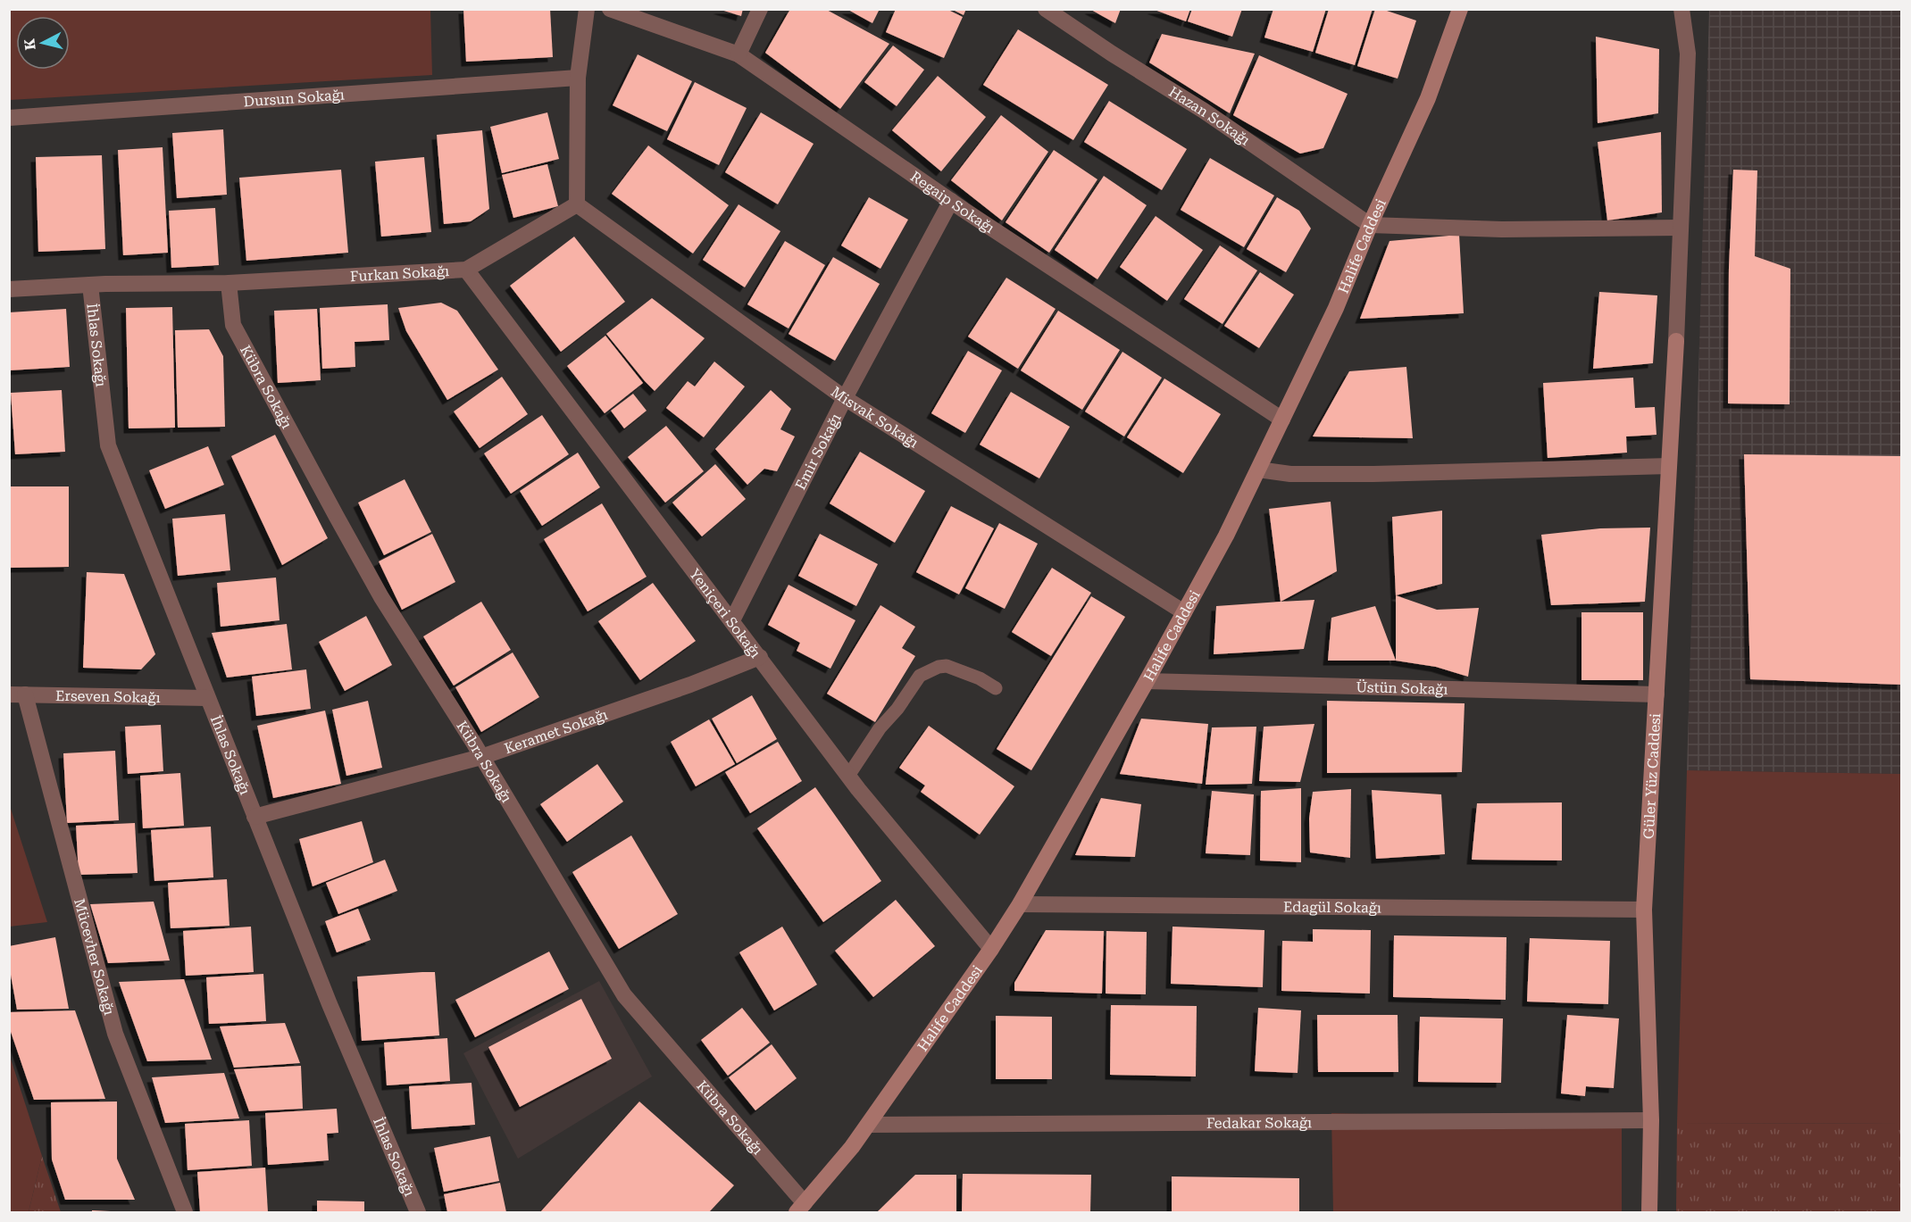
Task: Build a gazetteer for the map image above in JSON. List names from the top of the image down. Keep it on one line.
{"streets":{"street":["Dursun Sokağı","Hazan Sokağı","Regaip Sokağı","Halife Caddesi","Furkan Sokağı","İhlas Sokağı","Kübra Sokağı","Misvak Sokağı","Emir Sokağı","Yeniçeri Sokağı","Üstün Sokağı","Erseven Sokağı","Keramet Sokağı","Güler Yüz Caddesi","Edagül Sokağı","Mücevher Sokağı","Fedakar Sokağı"]},"crossings":[["Hazan Sokağı","Halife Caddesi"],["Regaip Sokağı","Halife Caddesi"],["Regaip Sokağı","Emir Sokağı"],["Halife Caddesi","Kübra Sokağı"],["Halife Caddesi","Misvak Sokağı"],["Halife Caddesi","Yeniçeri Sokağı"],["Halife Caddesi","Üstün Sokağı"],["Halife Caddesi","Edagül Sokağı"],["Halife Caddesi","Fedakar Sokağı"],["Furkan Sokağı","İhlas Sokağı"],["Furkan Sokağı","Kübra Sokağı"],["Furkan Sokağı","Misvak Sokağı"],["Furkan Sokağı","Yeniçeri Sokağı"],["İhlas Sokağı","Erseven Sokağı"],["İhlas Sokağı","Keramet Sokağı"],["Kübra Sokağı","Keramet Sokağı"],["Misvak Sokağı","Emir Sokağı"],["Emir Sokağı","Yeniçeri Sokağı"],["Yeniçeri Sokağı","Keramet Sokağı"],["Üstün Sokağı","Güler Yüz Caddesi"],["Erseven Sokağı","Mücevher Sokağı"],["Güler Yüz Caddesi","Edagül Sokağı"],["Güler Yüz Caddesi","Fedakar Sokağı"]],"north":"left"}
